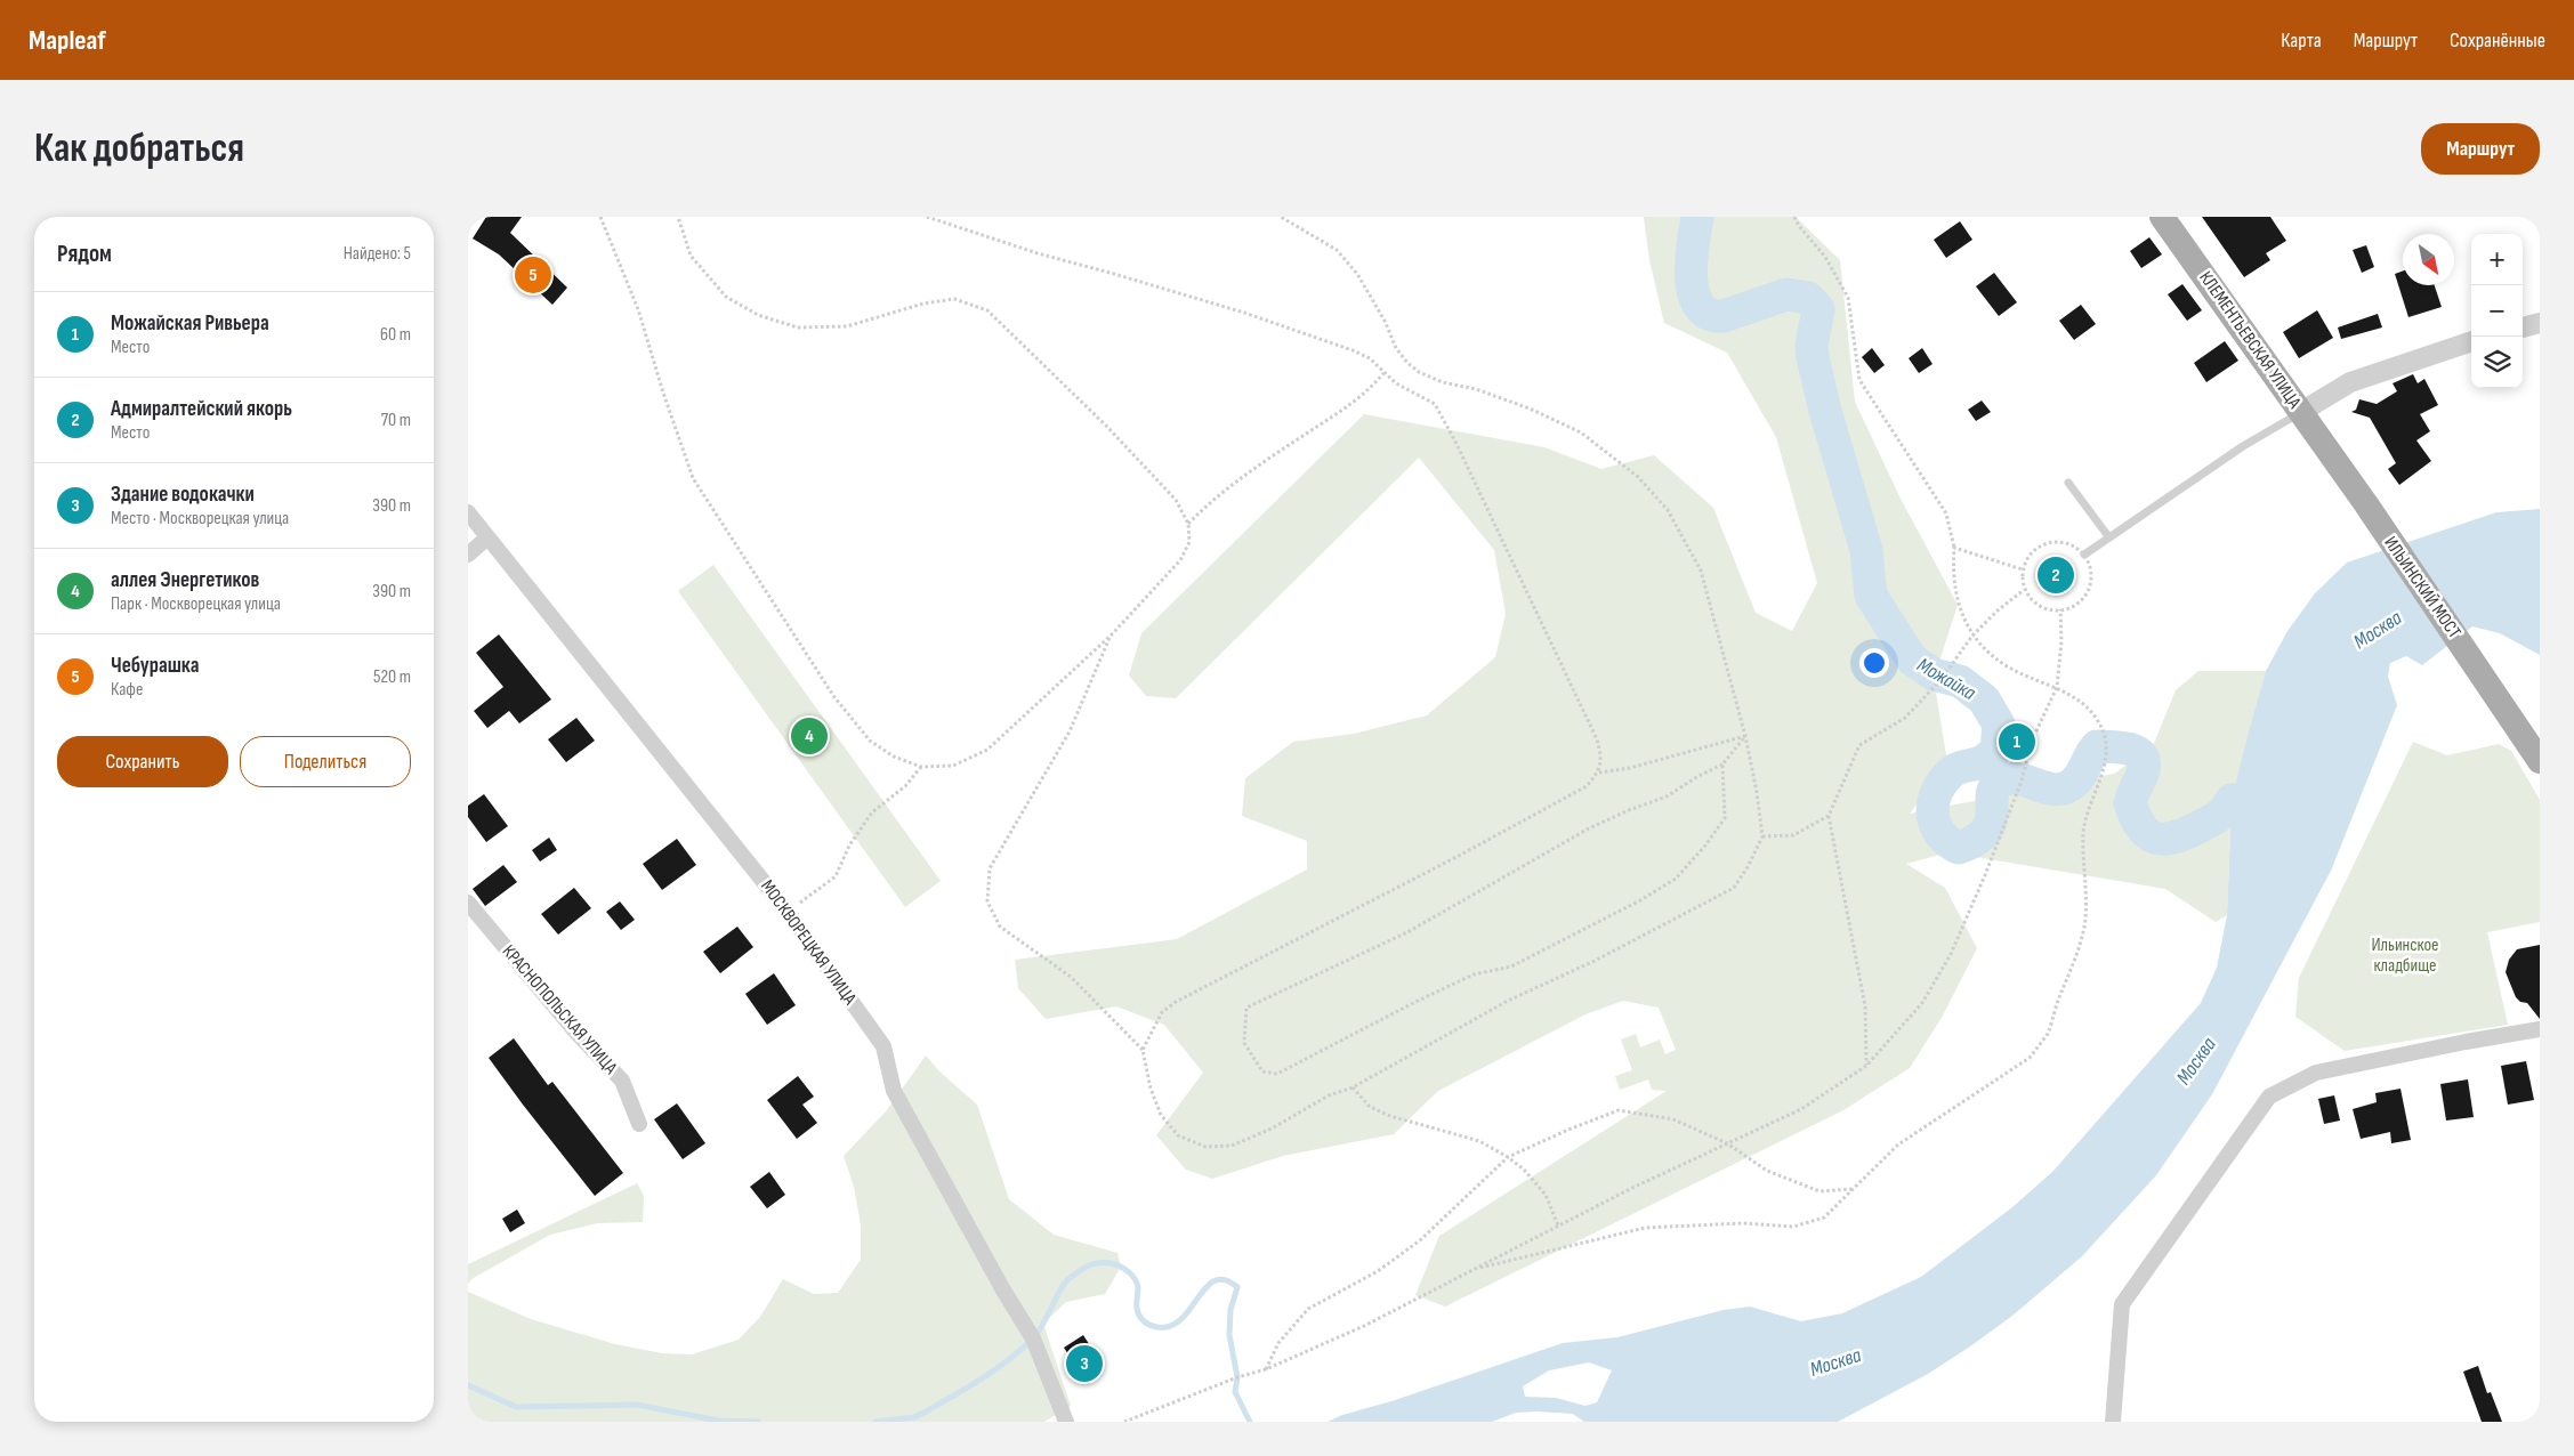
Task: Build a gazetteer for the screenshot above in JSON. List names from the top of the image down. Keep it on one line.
{"streets":{"main road":["КЛЕМЕНТЬЕВСКАЯ УЛИЦА","ИЛЬИНСКИЙ МОСТ"],"street":["МОСКВОРЕЦКАЯ УЛИЦА","КРАСНОПОЛЬСКАЯ УЛИЦА"]},"crossings":[["КЛЕМЕНТЬЕВСКАЯ УЛИЦА","ИЛЬИНСКИЙ МОСТ"]],"water":["Москва","Можайка"],"parks":["Ильинское кладбище"],"north":"bottom right","page":{"header":"Mapleaf","nav":["Карта","Маршрут","Сохранённые"],"buttons":["Маршрут",["Сохранить","Поделиться"]],"title":"Как добраться","heading":["Рядом","Найдено: 5"],"map_buttons":["+","−"],"pins":["5","2","4","1","3"],"list":[{"mark":"1","name":"Можайская Ривьера","note":"Место","value":"60 m"},{"mark":"2","name":"Адмиралтейский якорь","note":"Место","value":"70 m"},{"mark":"3","name":"Здание водокачки","note":"Место · Москворецкая улица","value":"390 m"},{"mark":"4","name":"аллея Энергетиков","note":"Парк · Москворецкая улица","value":"390 m"},{"mark":"5","name":"Чебурашка","note":"Кафе","value":"520 m"}]}}
